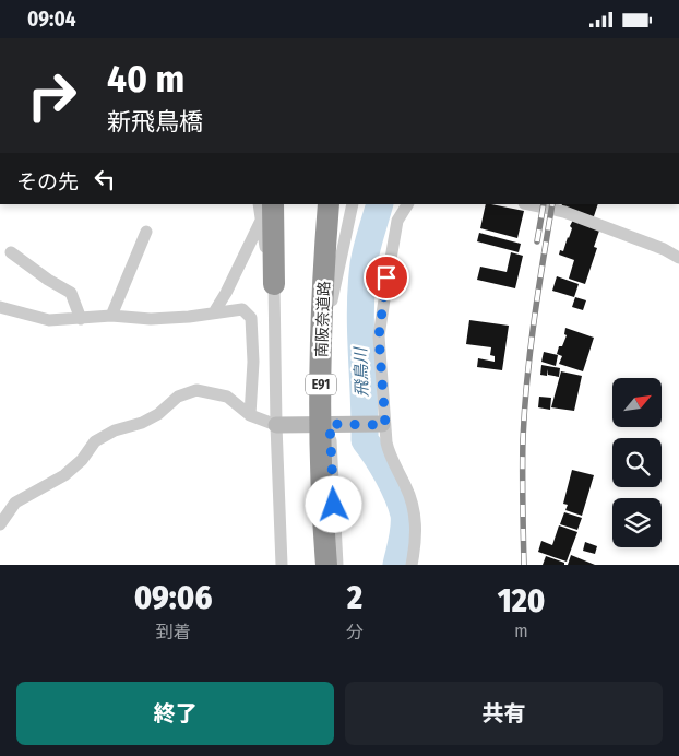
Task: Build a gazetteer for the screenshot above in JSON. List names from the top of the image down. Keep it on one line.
{"streets":{"highway":["南阪奈道路","E91"]},"water":["飛鳥川"],"north":"top right","page":{"status":"09:04","turn":["40 m","新飛鳥橋"],"then":"その先","eta":["09:06","到着","2","分","120","m"],"buttons":["終了","共有"]}}
